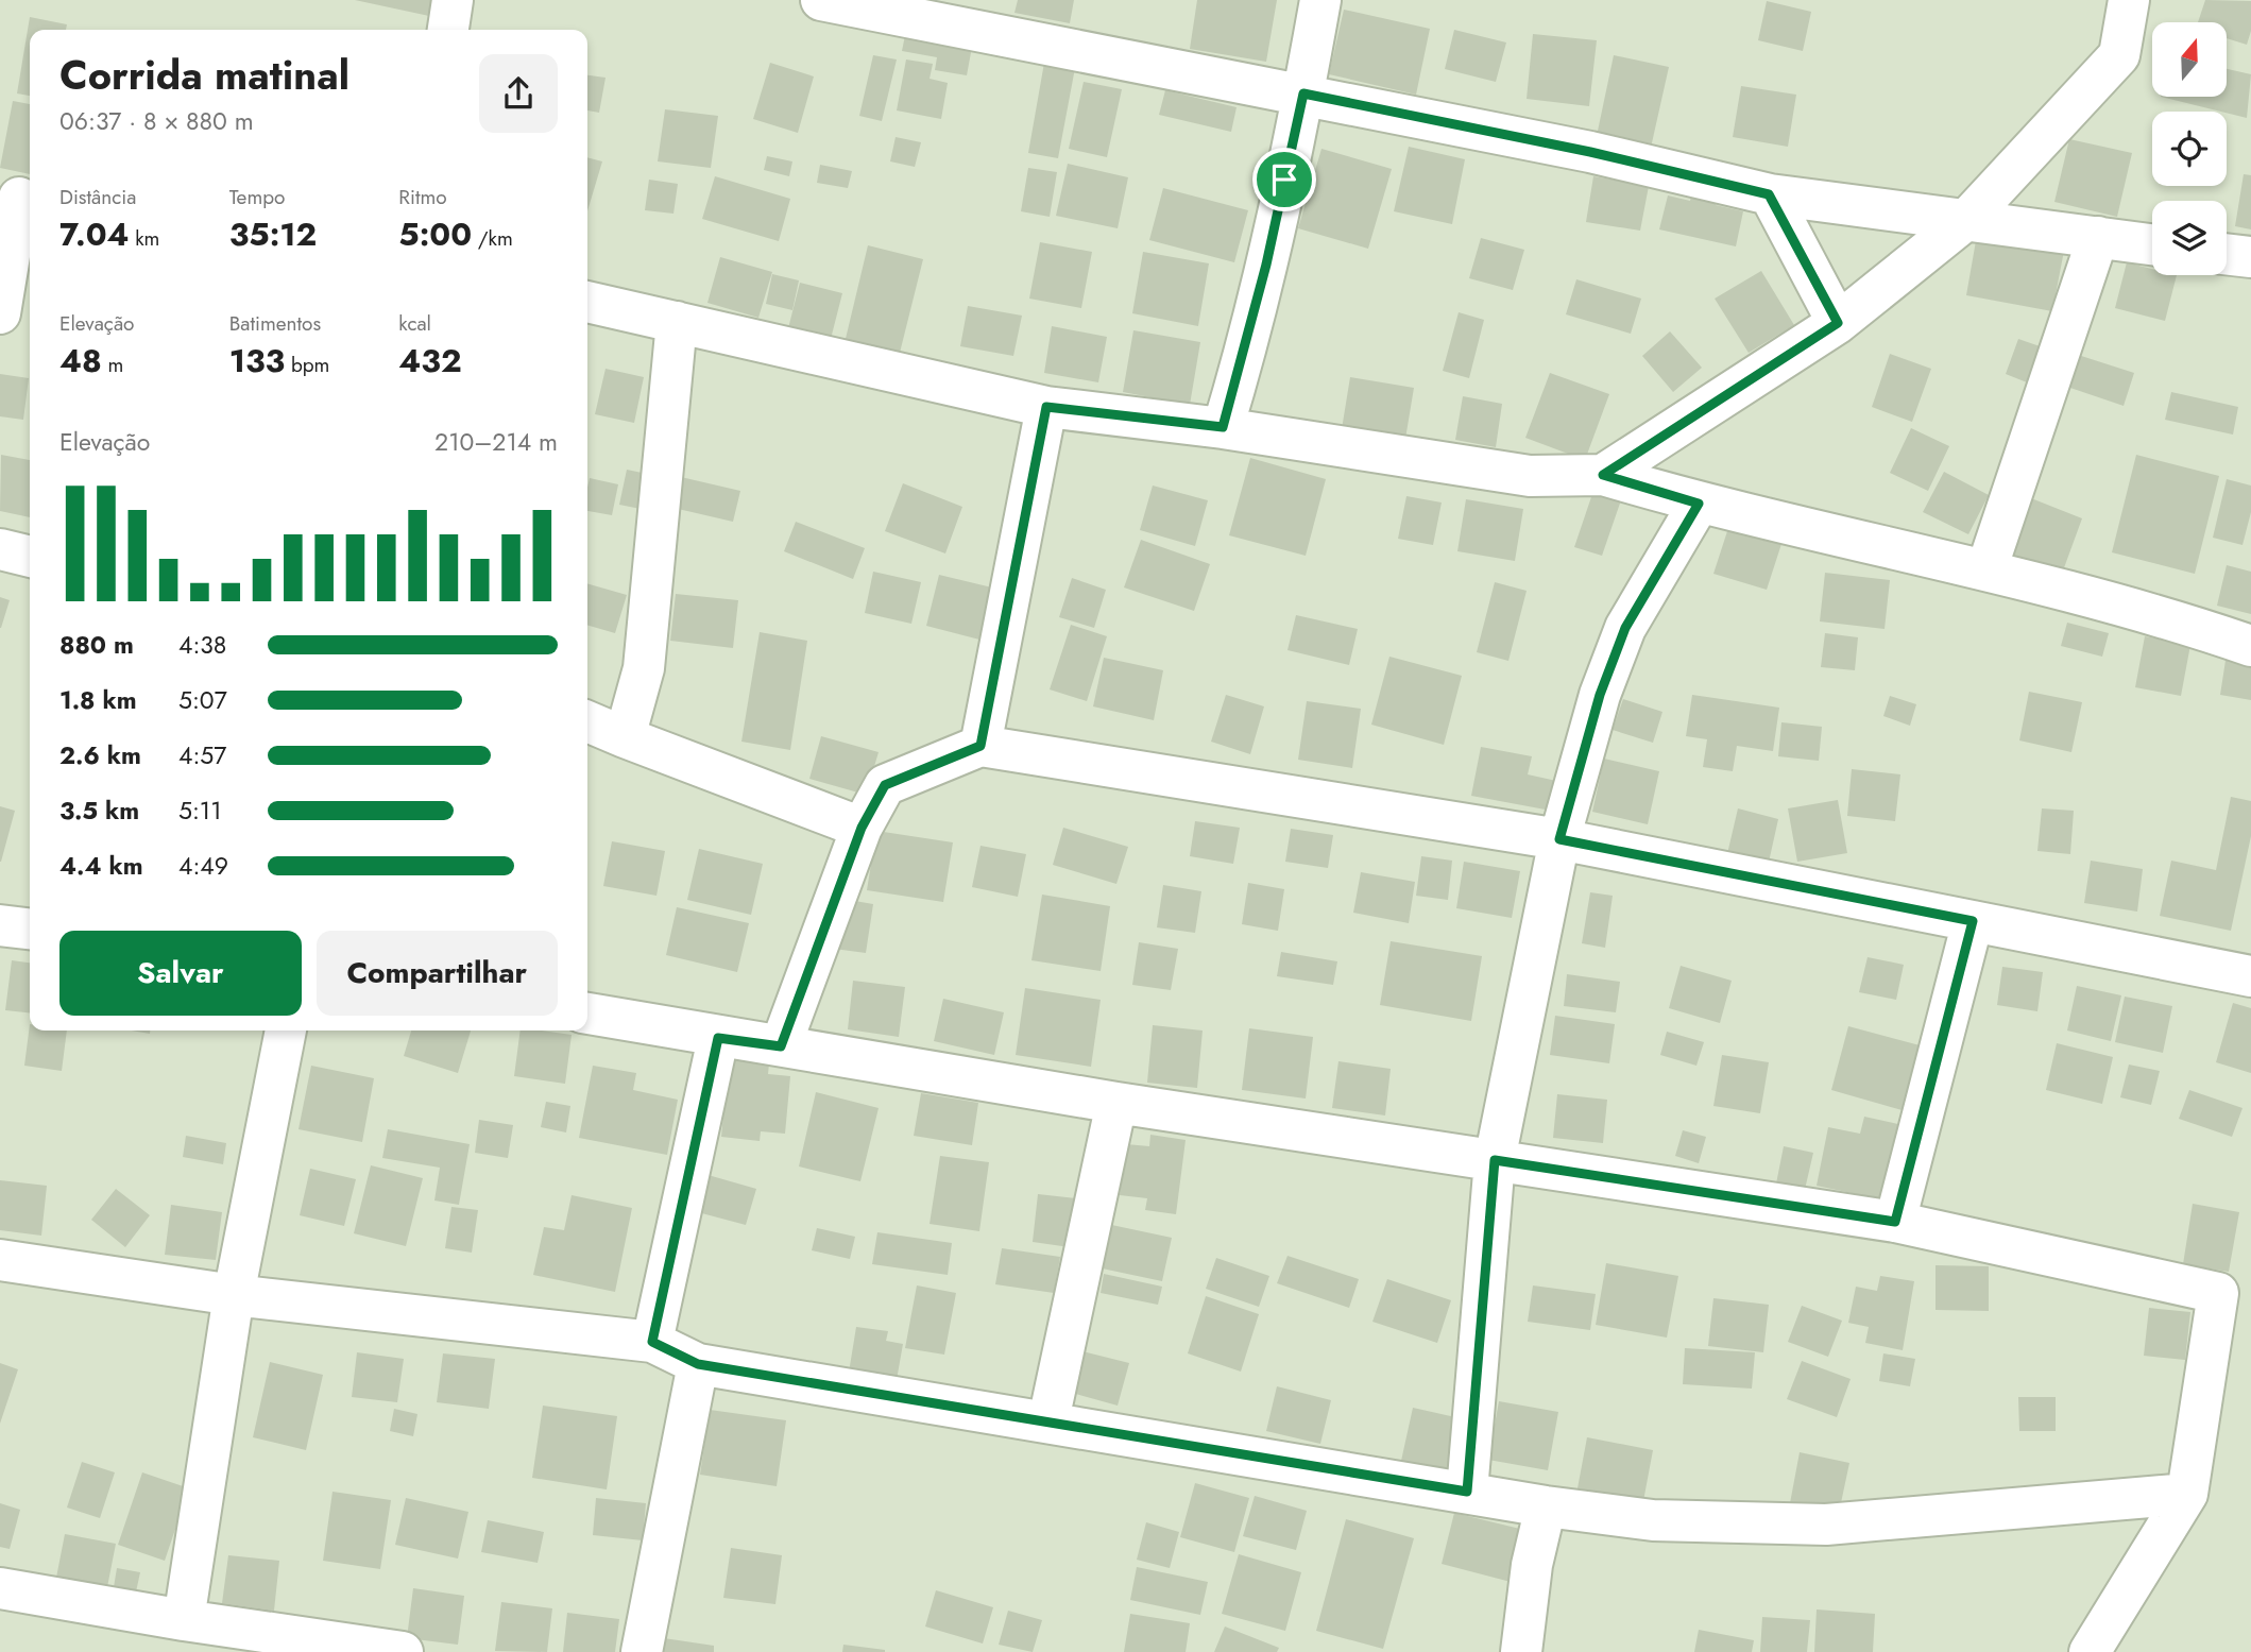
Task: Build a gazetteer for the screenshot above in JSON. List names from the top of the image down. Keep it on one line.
{"north":"top","page":{"heading":["Corrida matinal","06:37 · 8 × 880 m"],"stats":[["Distância","7.04 km"],["Tempo","35:12"],["Ritmo","5:00 /km"],["Elevação","48 m"],["Batimentos","133 bpm"],["kcal","432"]],"chart":["Elevação","210–214 m"],"list":[{"name":"880 m","note":"4:38"},{"name":"1.8 km","note":"5:07"},{"name":"2.6 km","note":"4:57"},{"name":"3.5 km","note":"5:11"},{"name":"4.4 km","note":"4:49"}],"buttons":["Salvar","Compartilhar"]}}
